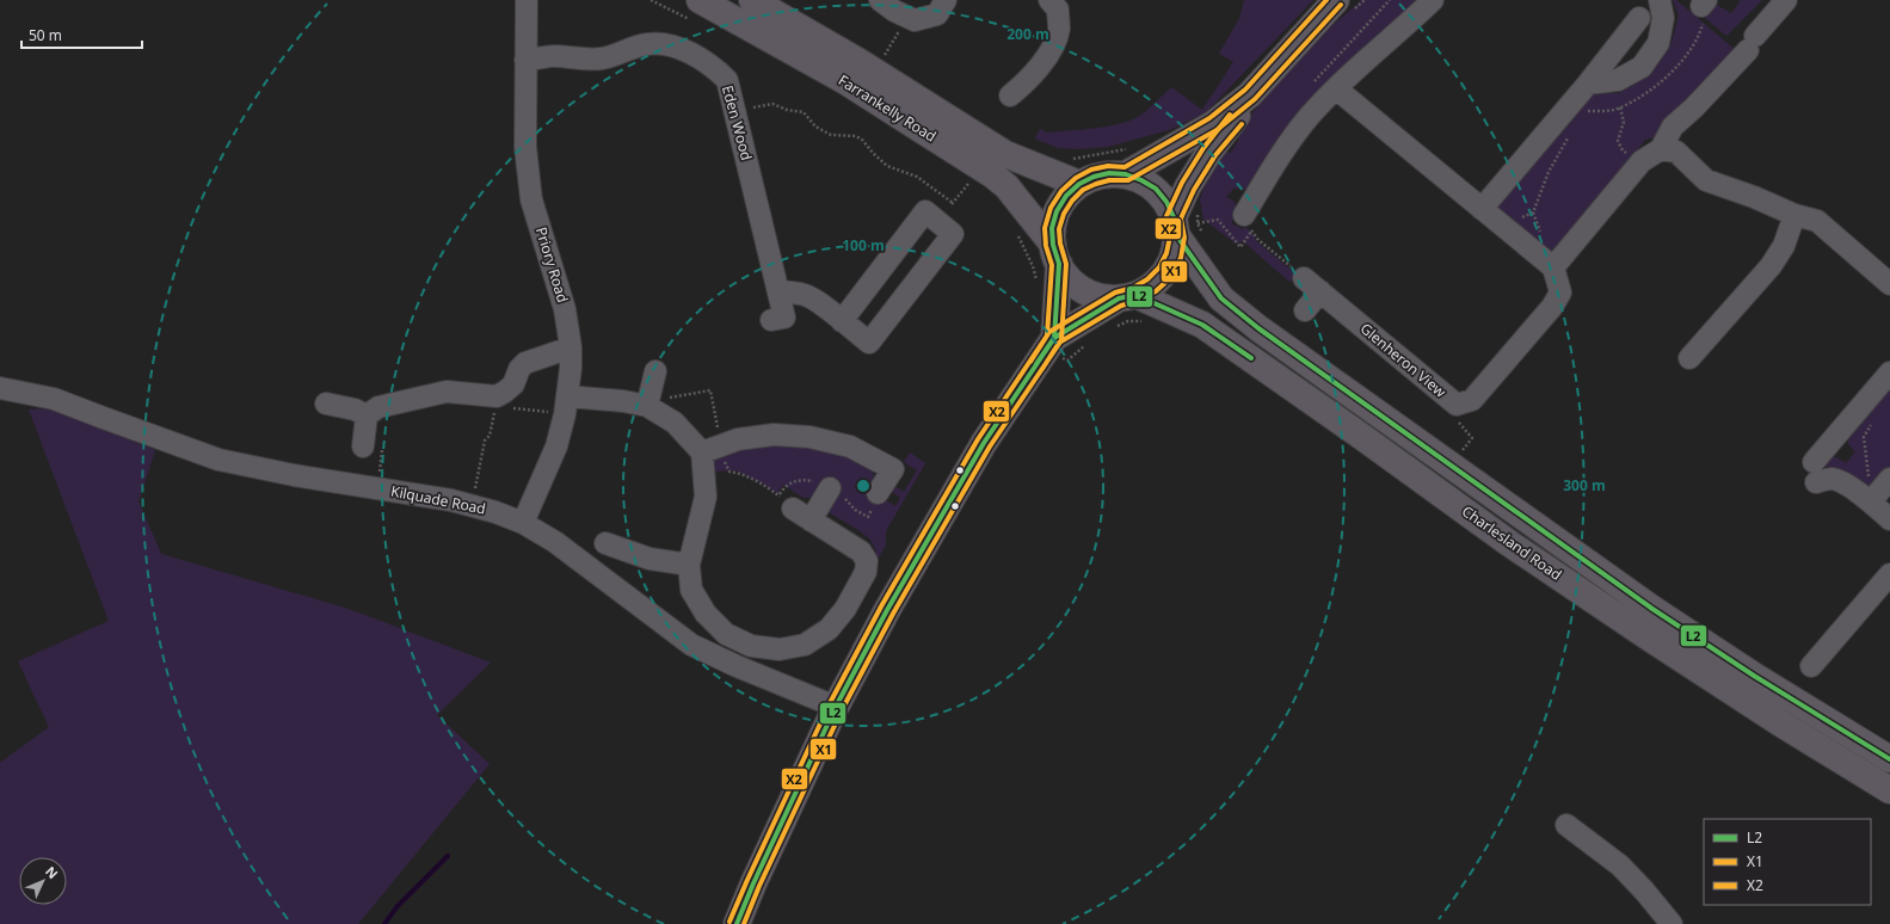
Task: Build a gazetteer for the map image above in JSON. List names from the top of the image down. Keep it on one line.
{"streets":{"main road":["Farrankelly Road","Charlesland Road"],"street":["Eden Wood","Priory Road","Glenheron View","Kilquade Road"]},"crossings":[["Farrankelly Road","Charlesland Road"],["Eden Wood","Priory Road"],["Priory Road","Kilquade Road"]],"lines":["transit line X2","transit line X1","transit line L2"],"legend":["L2","X1","X2"],"scale_bar":"50 m","north":"top right","rings":["200 m","100 m","300 m"]}
